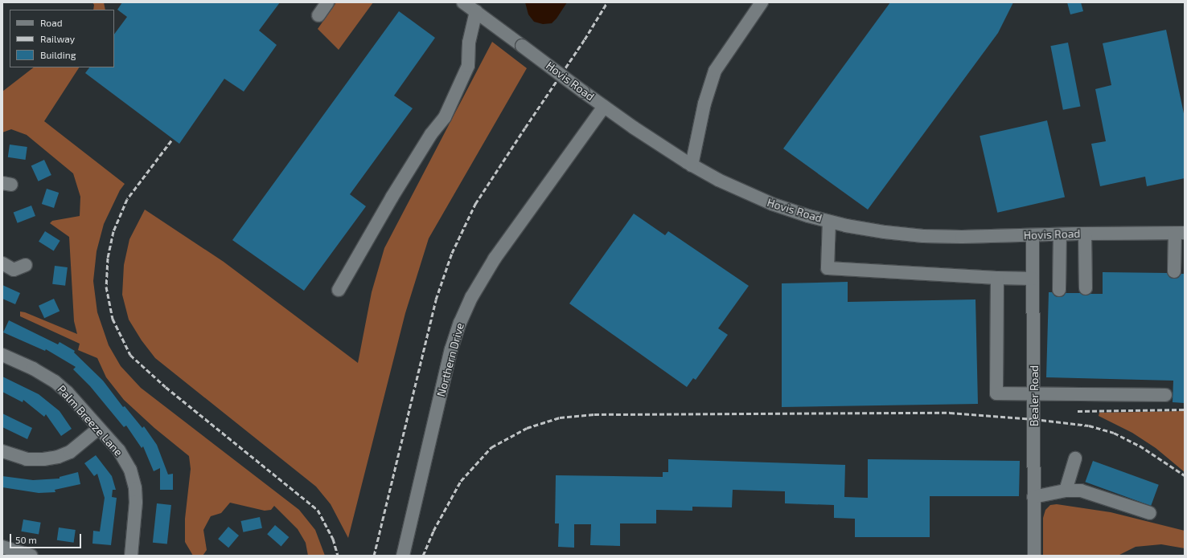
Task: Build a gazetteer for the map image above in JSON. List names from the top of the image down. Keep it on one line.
{"streets":{"street":["Hovis Road","Northern Drive","Bealer Road","Palm Breeze Lane"]},"crossings":[["Hovis Road","Northern Drive"],["Hovis Road","Bealer Road"]],"legend":["Road","Railway","Building"],"scale_bar":"50 m"}
